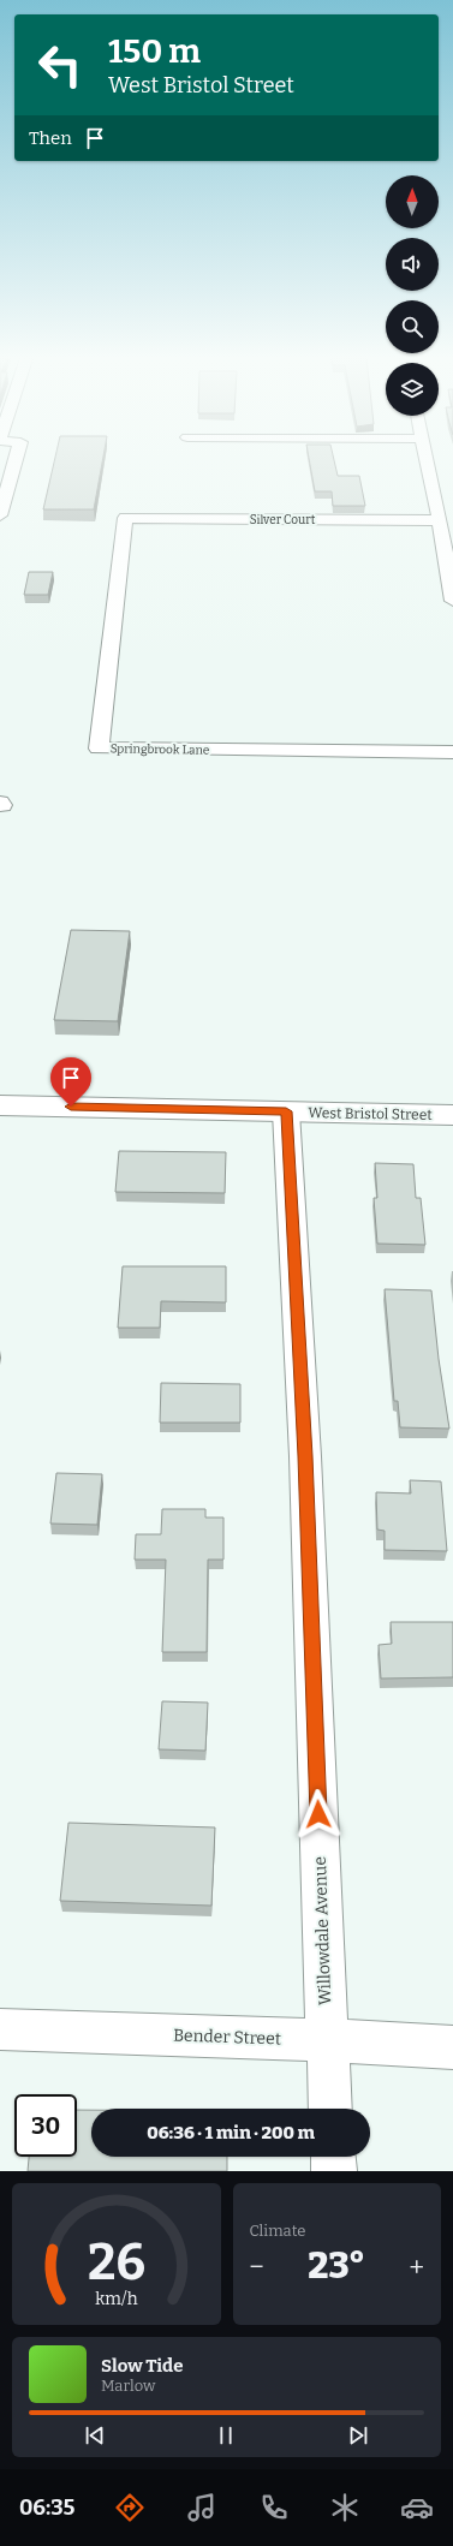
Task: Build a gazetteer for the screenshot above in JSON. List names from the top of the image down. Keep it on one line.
{"streets":{"main road":["West Bristol Street"],"street":["Silver Court","Springbrook Lane","Willowdale Avenue","Bender Street"]},"crossings":[["Silver Court","Springbrook Lane"],["West Bristol Street","Willowdale Avenue"],["Willowdale Avenue","Bender Street"]],"north":"top","page":{"turn":["150 m","West Bristol Street"],"then":"Then","limit":"30","trip":"06:36 · 1 min · 200 m","tile":"Climate","heat":["−","23°","+"],"song":["Slow Tide","Marlow"],"tabs":"06:35","gauge":["26","km/h"]}}
